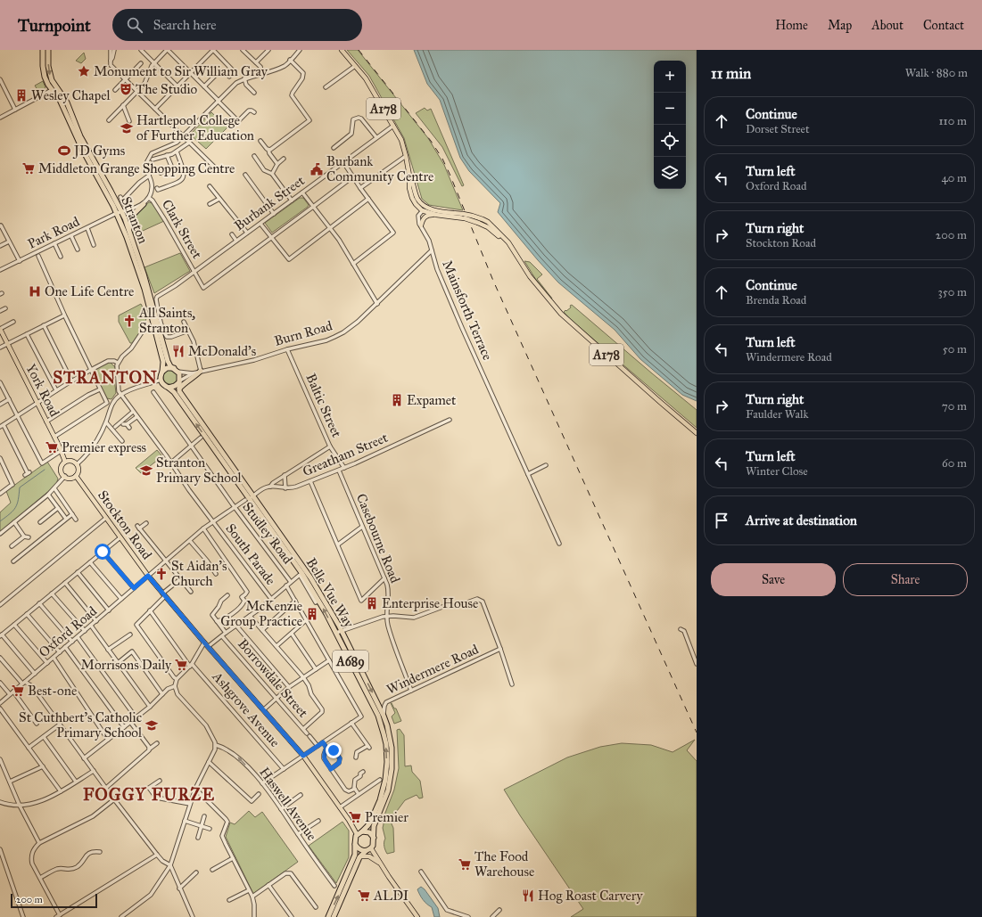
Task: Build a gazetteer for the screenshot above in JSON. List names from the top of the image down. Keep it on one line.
{"streets":{"highway":["Stranton","Belle Vue Way","A689"],"main road":["A178","York Road","Stockton Road"],"street":["Burbank Street","Clark Street","Park Road","Mainsforth Terrace","Burn Road","Baltic Street","Greatham Street","Studley Road","Casebourne Road","South Parade","Oxford Road","Windermere Road","Borrowdale Street","Ashgrove Avenue","Haswell Avenue"]},"crossings":[["A178","Burbank Street"],["Burbank Street","Clark Street"],["Stranton","Park Road"],["Stranton","Burn Road"],["Stranton","Belle Vue Way"],["Stranton","A689"],["Mainsforth Terrace","Burn Road"],["Burn Road","Baltic Street"],["Burn Road","Belle Vue Way"],["Burn Road","A689"],["York Road","Stockton Road"],["Baltic Street","Greatham Street"],["Greatham Street","Casebourne Road"],["Stockton Road","Belle Vue Way"],["Stockton Road","Oxford Road"],["Stockton Road","A689"],["Studley Road","Oxford Road"],["Casebourne Road","Windermere Road"],["South Parade","Oxford Road"],["Belle Vue Way","Oxford Road"],["Belle Vue Way","A689"],["Belle Vue Way","Windermere Road"]],"districts":["STRANTON","FOGGY FURZE"],"places":{"place":["Monument to Sir William Gray"],"theatre":["The Studio"],"building":["Wesley Chapel","Expamet","Enterprise House","McKenzie Group Practice"],"school or university":["Hartlepool College of Further Education","Stranton Primary School","St Cuthbert's Catholic Primary School"],"sports":["JD Gyms"],"supermarket":["Middleton Grange Shopping Centre","Premier express","Morrisons Daily","Best-one","Premier","The Food Warehouse","ALDI"],"public building":["Burbank Community Centre"],"hospital":["One Life Centre"],"church":["All Saints, Stranton","St Aidan's Church"],"restaurant":["McDonald's","Hog Roast Carvery"]},"scale_bar":"200 m","page":{"header":"Turnpoint","search":"Search here","nav":["Home","Map","About","Contact"],"heading":["11 min","Walk · 880 m"],"map_buttons":["+","−"],"list":[["Continue","Dorset Street","110 m"],["Turn left","Oxford Road","40 m"],["Turn right","Stockton Road","200 m"],["Continue","Brenda Road","350 m"],["Turn left","Windermere Road","50 m"],["Turn right","Faulder Walk","70 m"],["Turn left","Winter Close","60 m"],"Arrive at destination"],"buttons":["Save","Share"],"scale":"200 m"}}
